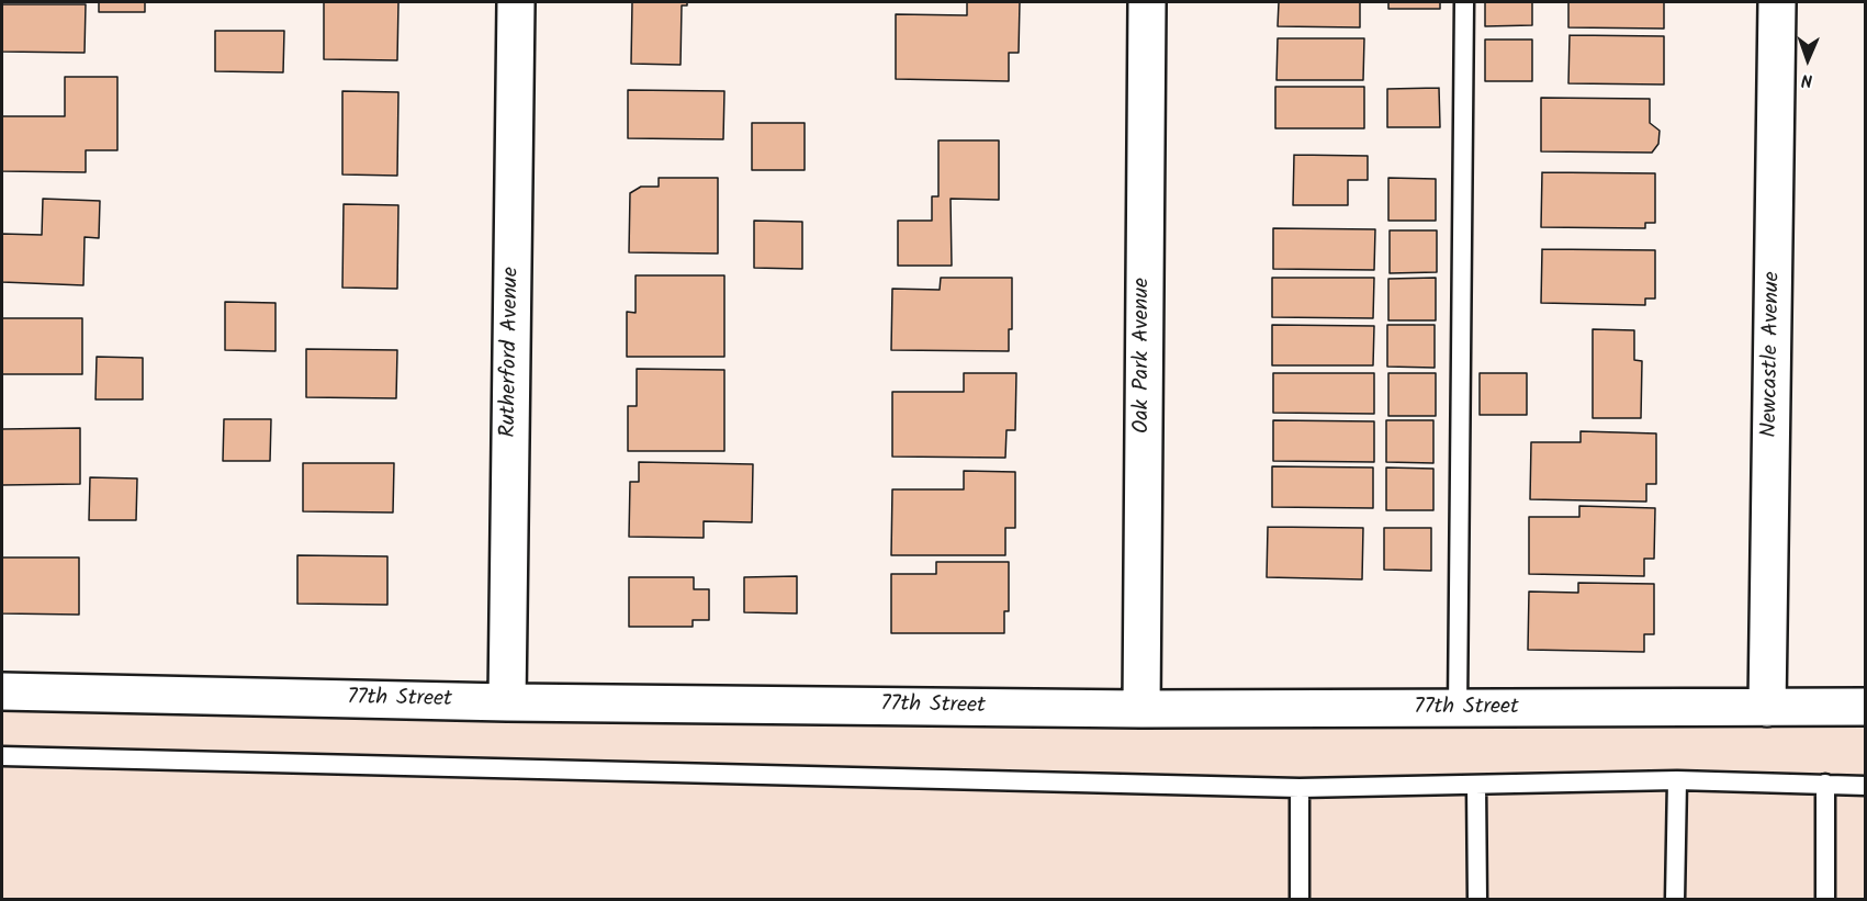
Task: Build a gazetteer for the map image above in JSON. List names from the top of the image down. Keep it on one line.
{"streets":{"street":["Rutherford Avenue","Newcastle Avenue","Oak Park Avenue","77th Street"]},"crossings":[["Rutherford Avenue","77th Street"],["Newcastle Avenue","77th Street"],["Oak Park Avenue","77th Street"]],"north":"bottom"}
